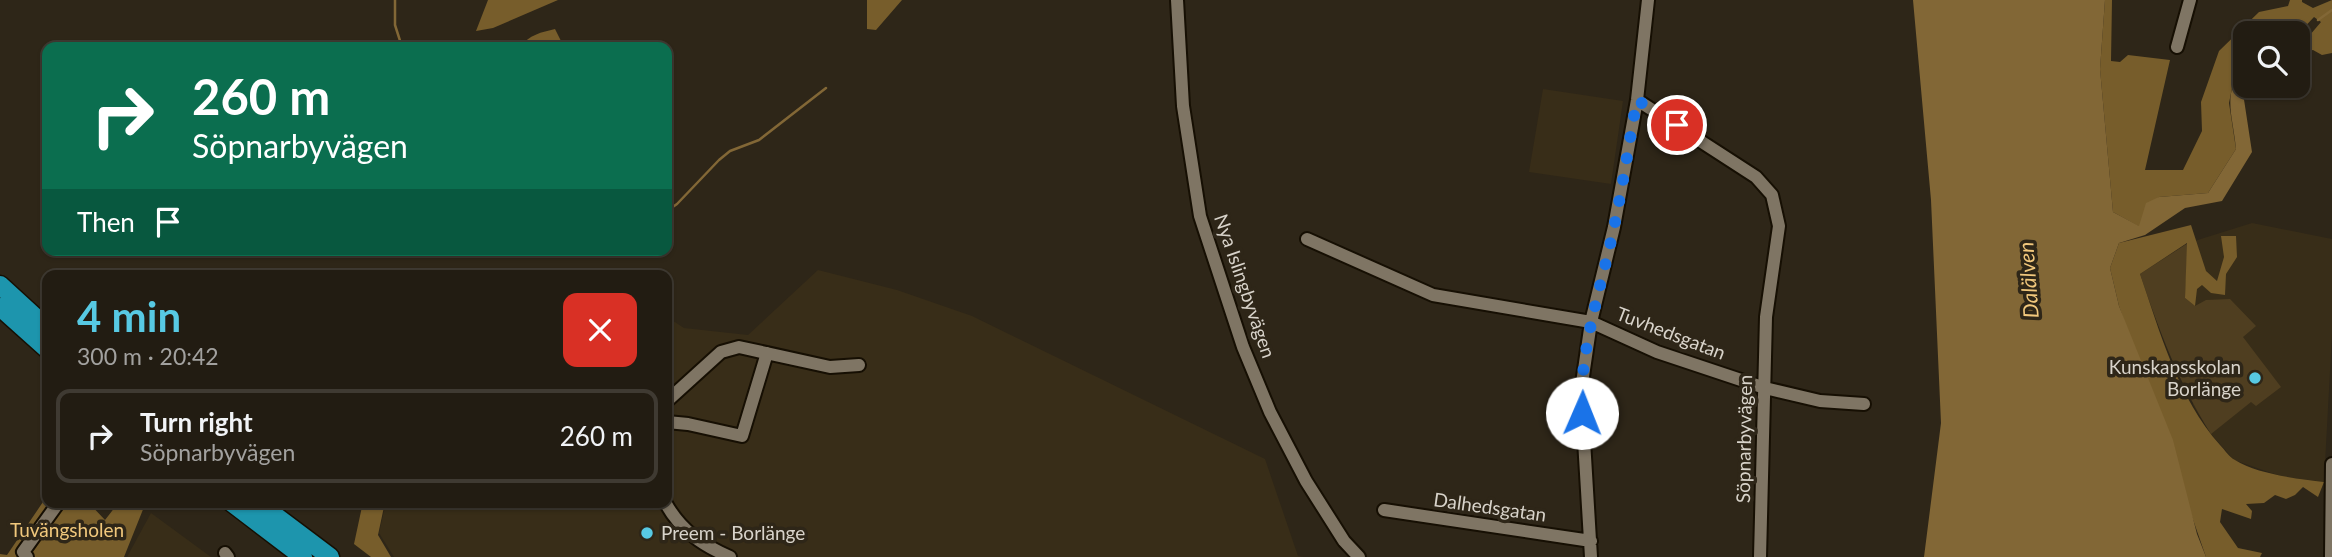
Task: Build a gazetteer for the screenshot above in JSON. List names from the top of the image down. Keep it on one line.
{"streets":{"street":["Nya Islingbyvägen","Tuvhedsgatan","Söpnarbyvägen","Dalhedsgatan"]},"crossings":[["Tuvhedsgatan","Söpnarbyvägen"]],"water":["Dalälven"],"parks":["Tuvängsholen"],"places":["Kunskapsskolan Borlänge","Preem - Borlänge"],"page":{"turn":["260 m","Söpnarbyvägen"],"then":"Then","heading":["4 min","300 m · 20:42"],"list":[{"name":"Turn right","note":"Söpnarbyvägen","value":"260 m"}]}}
